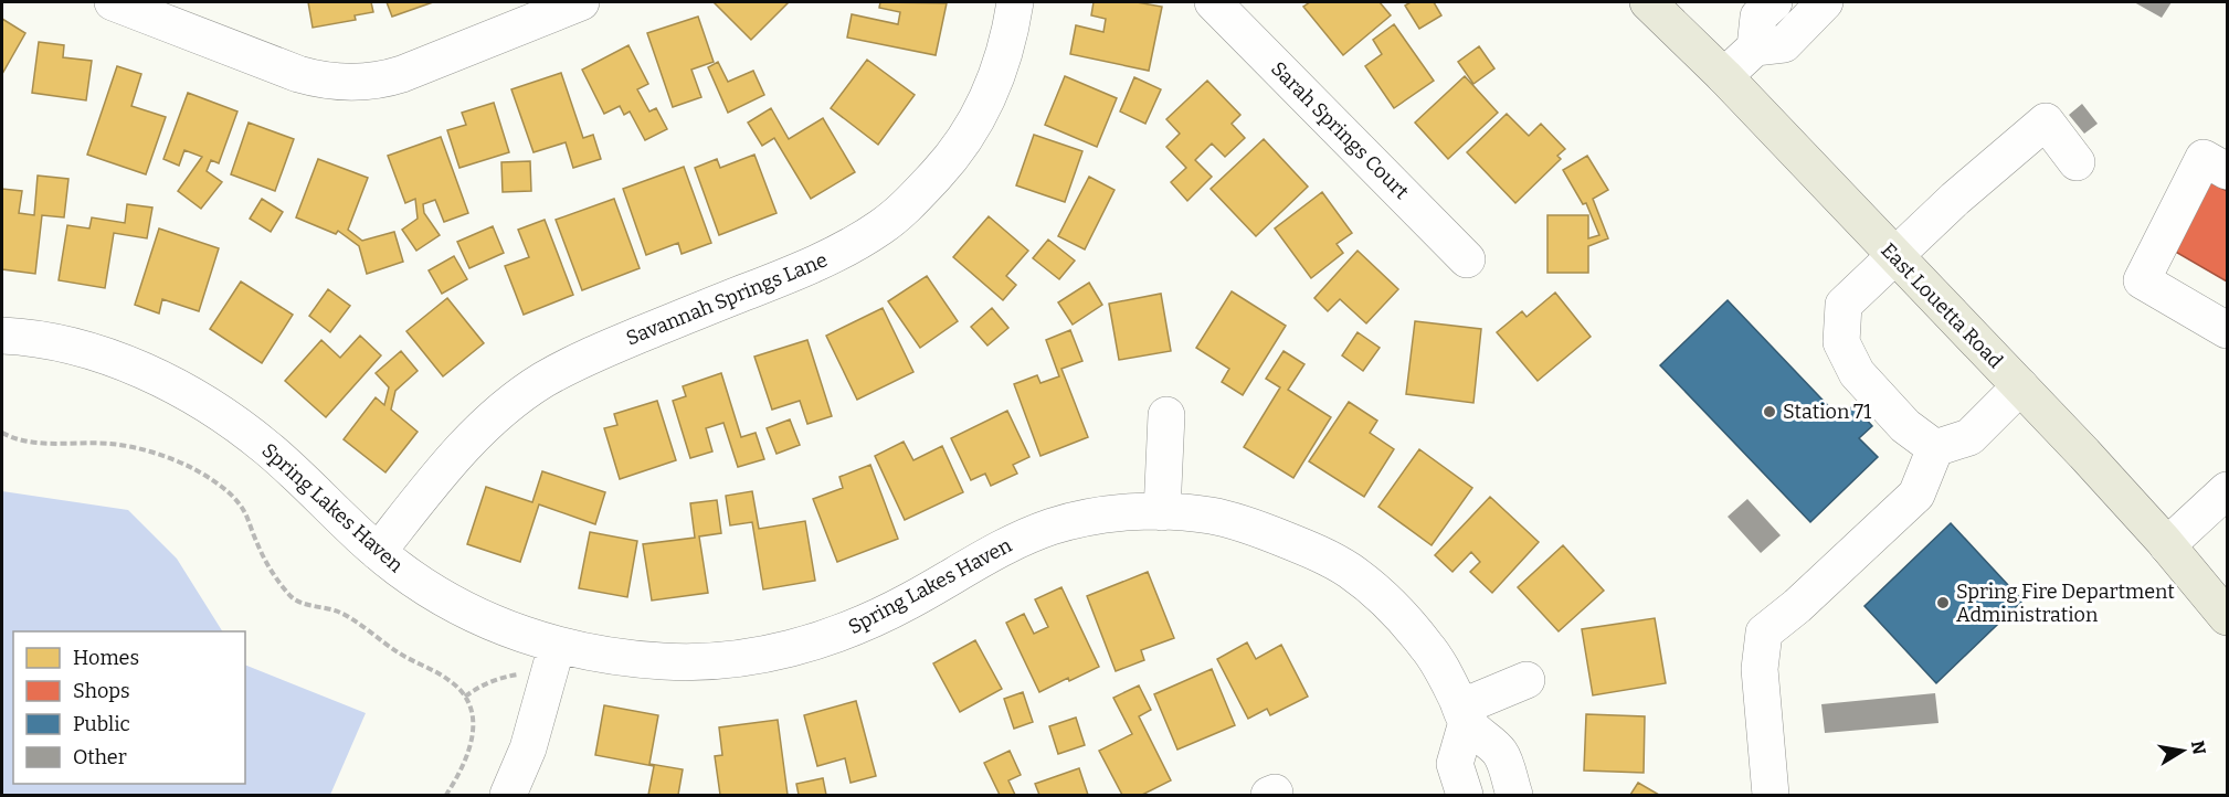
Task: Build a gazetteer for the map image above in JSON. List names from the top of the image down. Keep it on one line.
{"streets":{"main road":["East Louetta Road"],"street":["Sarah Springs Court","Savannah Springs Lane","Spring Lakes Haven"]},"crossings":[["Savannah Springs Lane","Spring Lakes Haven"]],"places":["Station 71","Spring Fire Department Administration"],"legend":["Homes","Shops","Public","Other"],"north":"right"}
